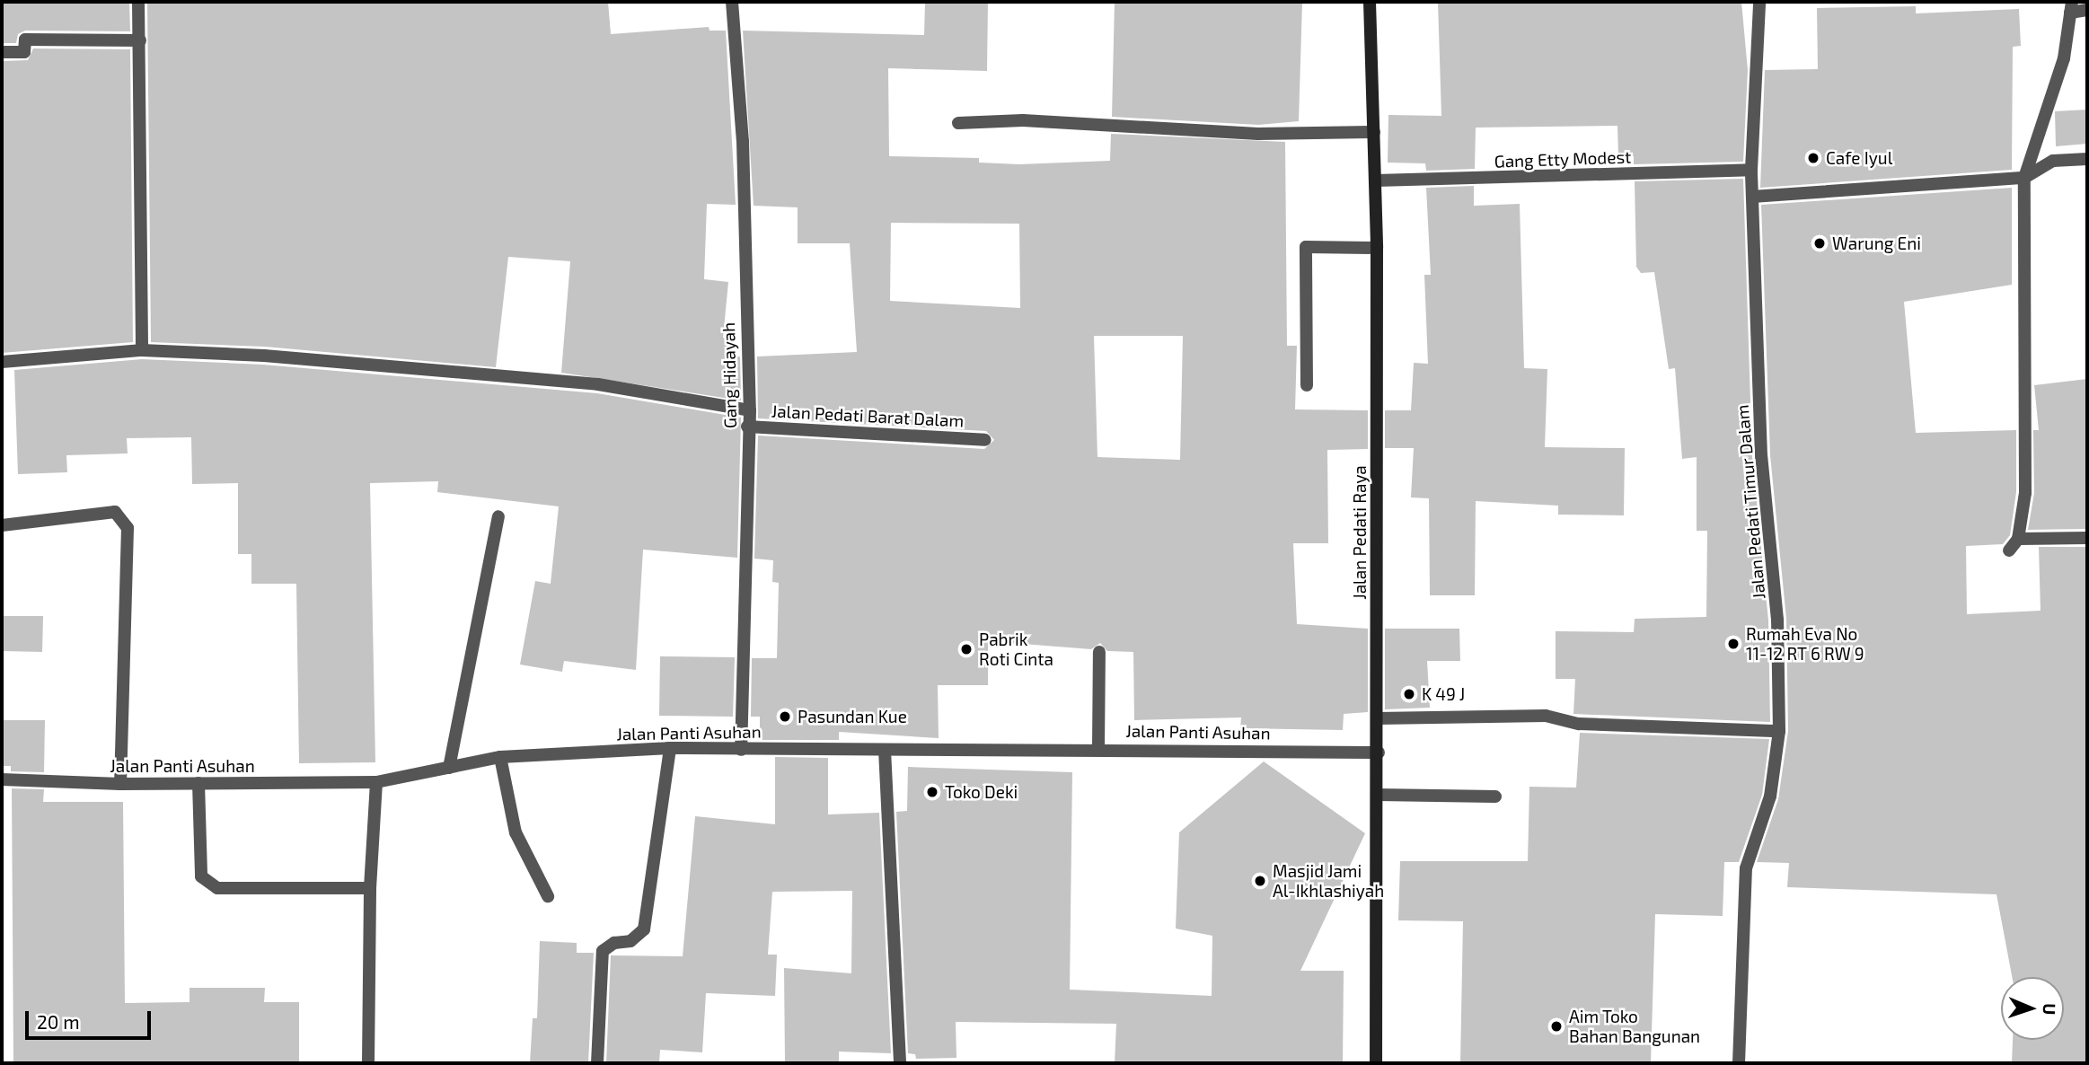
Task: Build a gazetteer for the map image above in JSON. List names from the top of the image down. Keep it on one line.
{"streets":{"street":["Gang Etty Modest","Gang Hidayah","Jalan Pedati Barat Dalam","Jalan Pedati Timur Dalam","Jalan Pedati Raya","Jalan Panti Asuhan"]},"crossings":[["Gang Etty Modest","Jalan Pedati Timur Dalam"],["Gang Etty Modest","Jalan Pedati Raya"],["Gang Hidayah","Jalan Pedati Barat Dalam"],["Gang Hidayah","Jalan Panti Asuhan"],["Jalan Pedati Raya","Jalan Panti Asuhan"]],"places":["Cafe Iyul","Warung Eni","Rumah Eva No 11-12 RT 6 RW 9","Pabrik Roti Cinta","K 49 J","Pasundan Kue","Toko Deki","Masjid Jami Al-Ikhlashiyah","Aim Toko Bahan Bangunan"],"scale_bar":"20 m","north":"right"}
